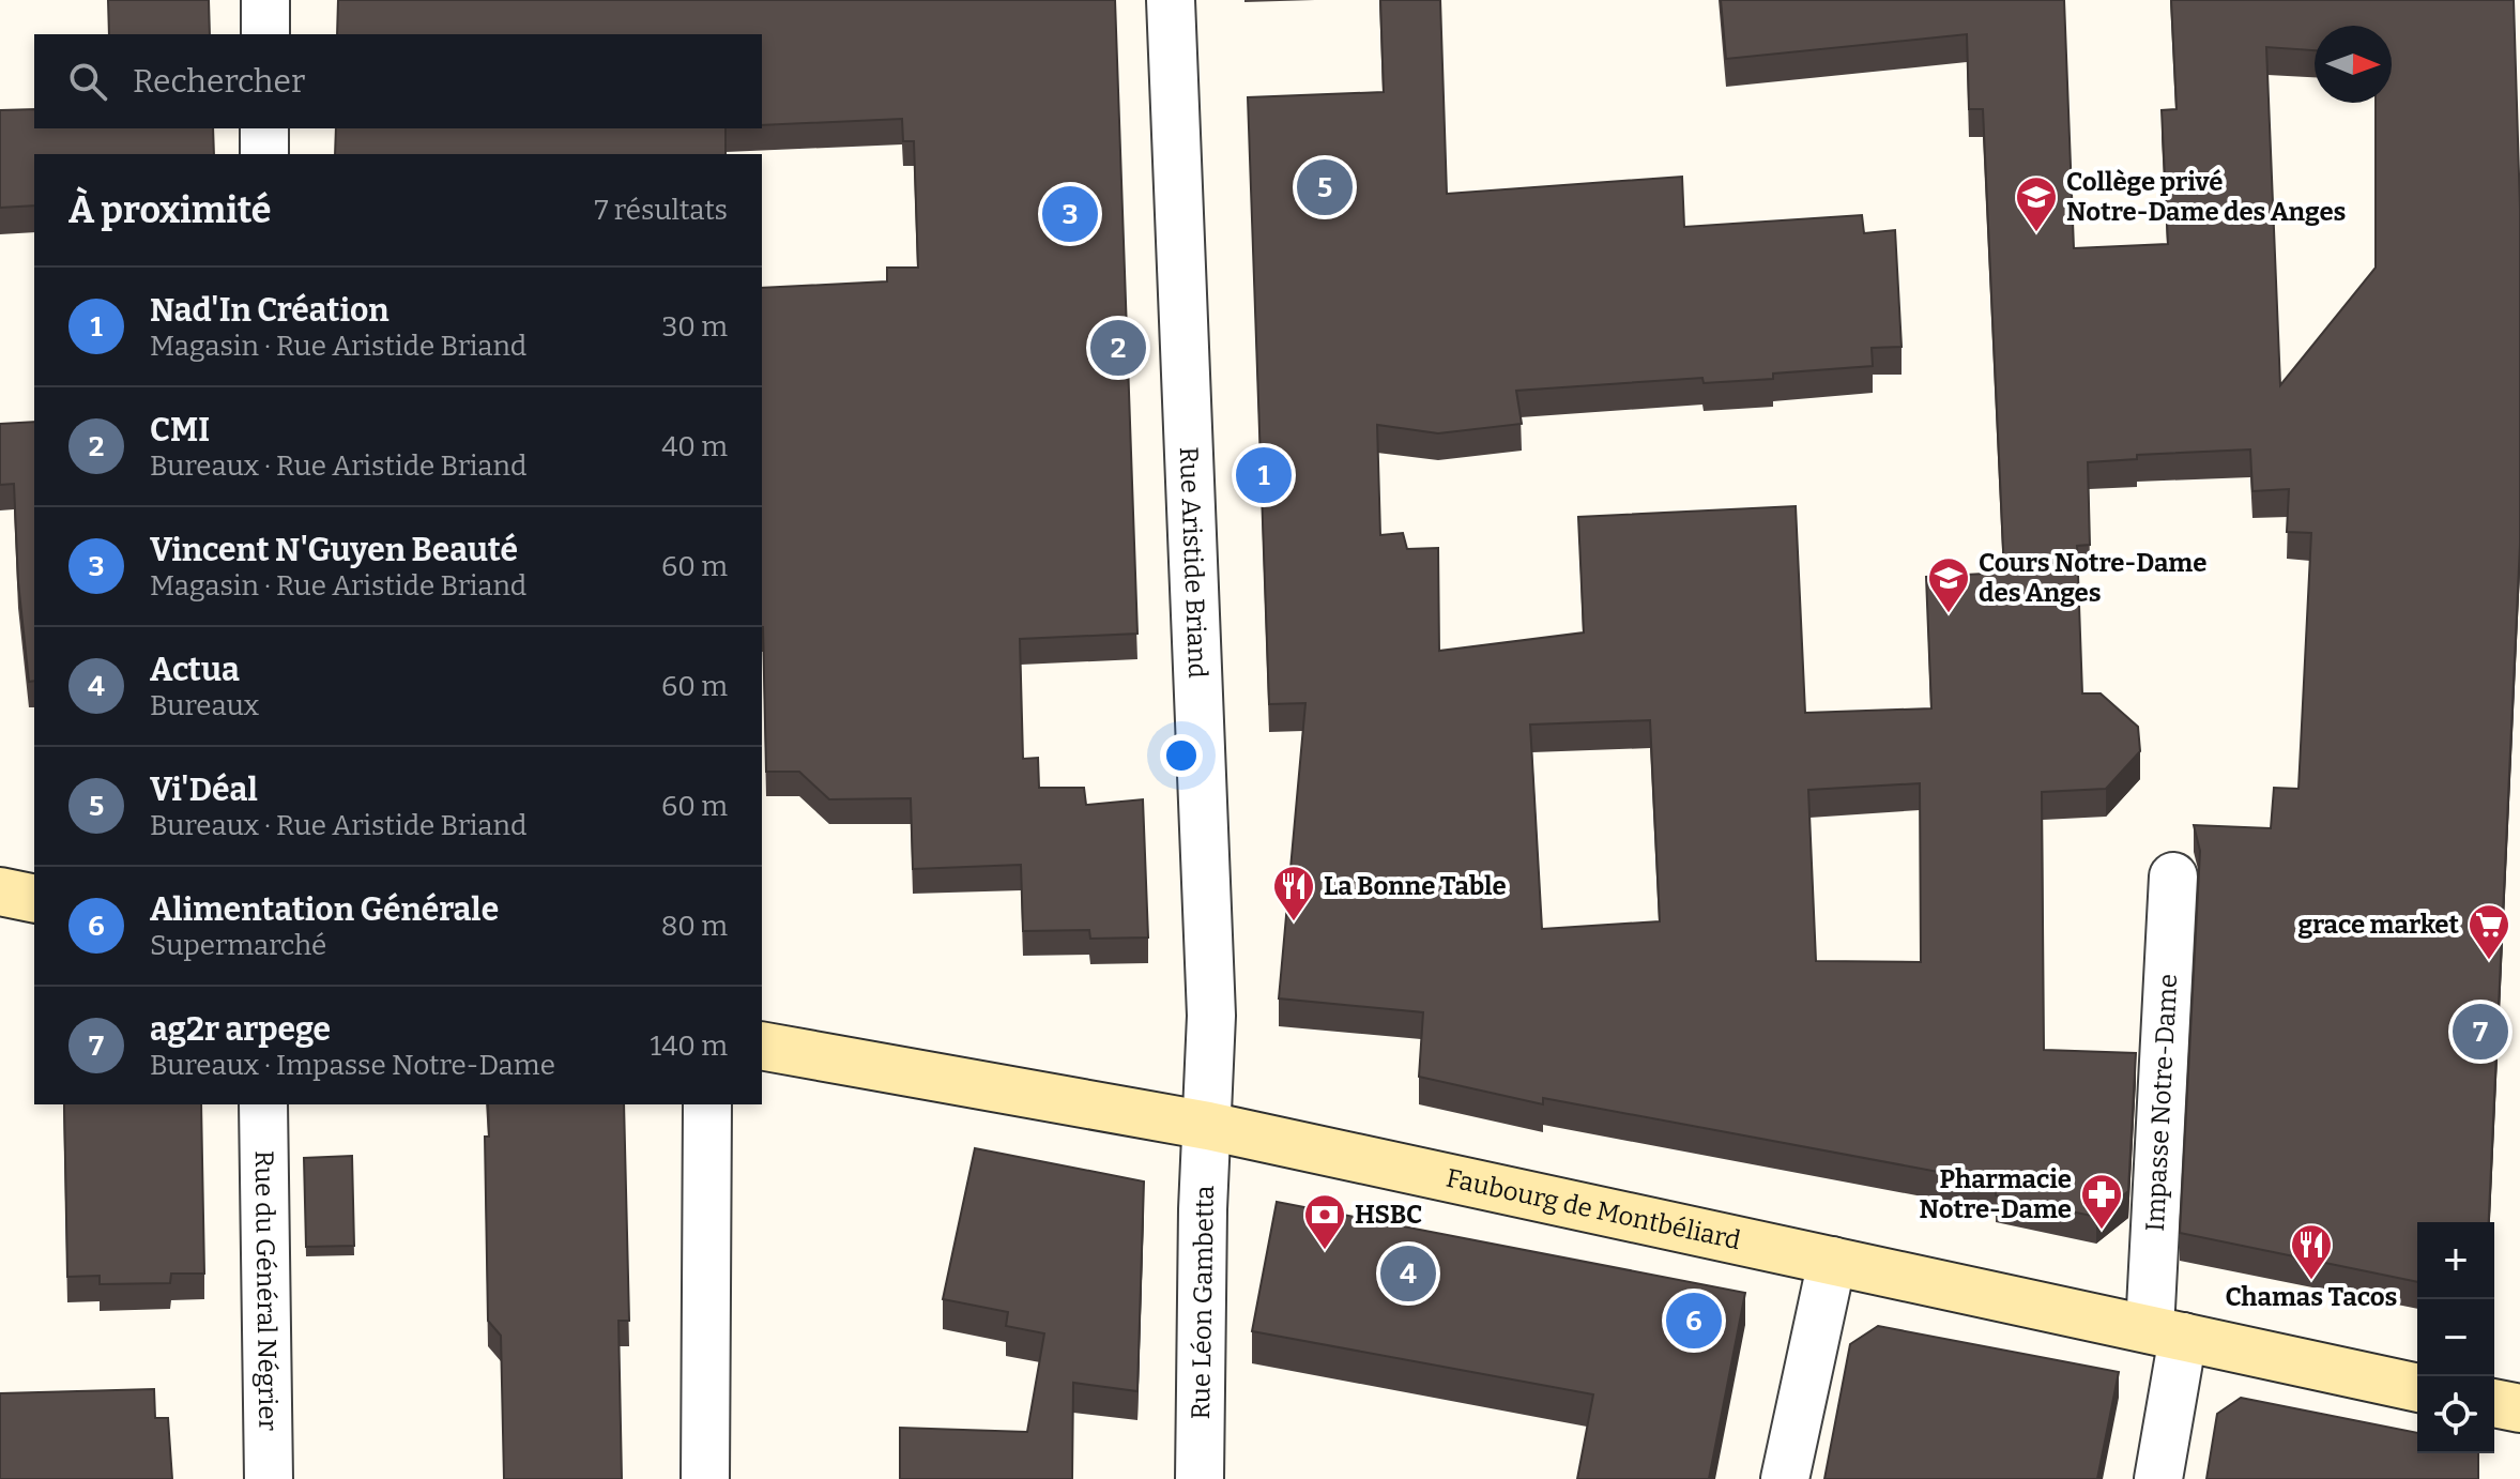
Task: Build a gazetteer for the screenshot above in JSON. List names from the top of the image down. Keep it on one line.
{"streets":{"main road":["Faubourg de Montbéliard"],"street":["Rue Aristide Briand","Impasse Notre-Dame","Rue du Général Négrier","Rue Léon Gambetta"]},"crossings":[["Rue Aristide Briand","Faubourg de Montbéliard"],["Rue Aristide Briand","Rue Léon Gambetta"],["Impasse Notre-Dame","Faubourg de Montbéliard"],["Faubourg de Montbéliard","Rue Léon Gambetta"]],"places":{"school or university":["Collège privé Notre-Dame des Anges","Cours Notre-Dame des Anges"],"restaurant":["La Bonne Table","Chamas Tacos"],"supermarket":["grace market"],"pharmacy":["Pharmacie Notre-Dame"],"bank":["HSBC"]},"north":"right","page":{"search":"Rechercher","heading":["À proximité","7 résultats"],"pins":["5","3","2","1","7","4","6"],"list":[{"mark":"1","name":"Nad'In Création","note":"Magasin · Rue Aristide Briand","value":"30 m"},{"mark":"2","name":"CMI","note":"Bureaux · Rue Aristide Briand","value":"40 m"},{"mark":"3","name":"Vincent N'Guyen Beauté","note":"Magasin · Rue Aristide Briand","value":"60 m"},{"mark":"4","name":"Actua","note":"Bureaux","value":"60 m"},{"mark":"5","name":"Vi'Déal","note":"Bureaux · Rue Aristide Briand","value":"60 m"},{"mark":"6","name":"Alimentation Générale","note":"Supermarché","value":"80 m"},{"mark":"7","name":"ag2r arpege","note":"Bureaux · Impasse Notre-Dame","value":"140 m"}],"map_buttons":["+","−"]}}
